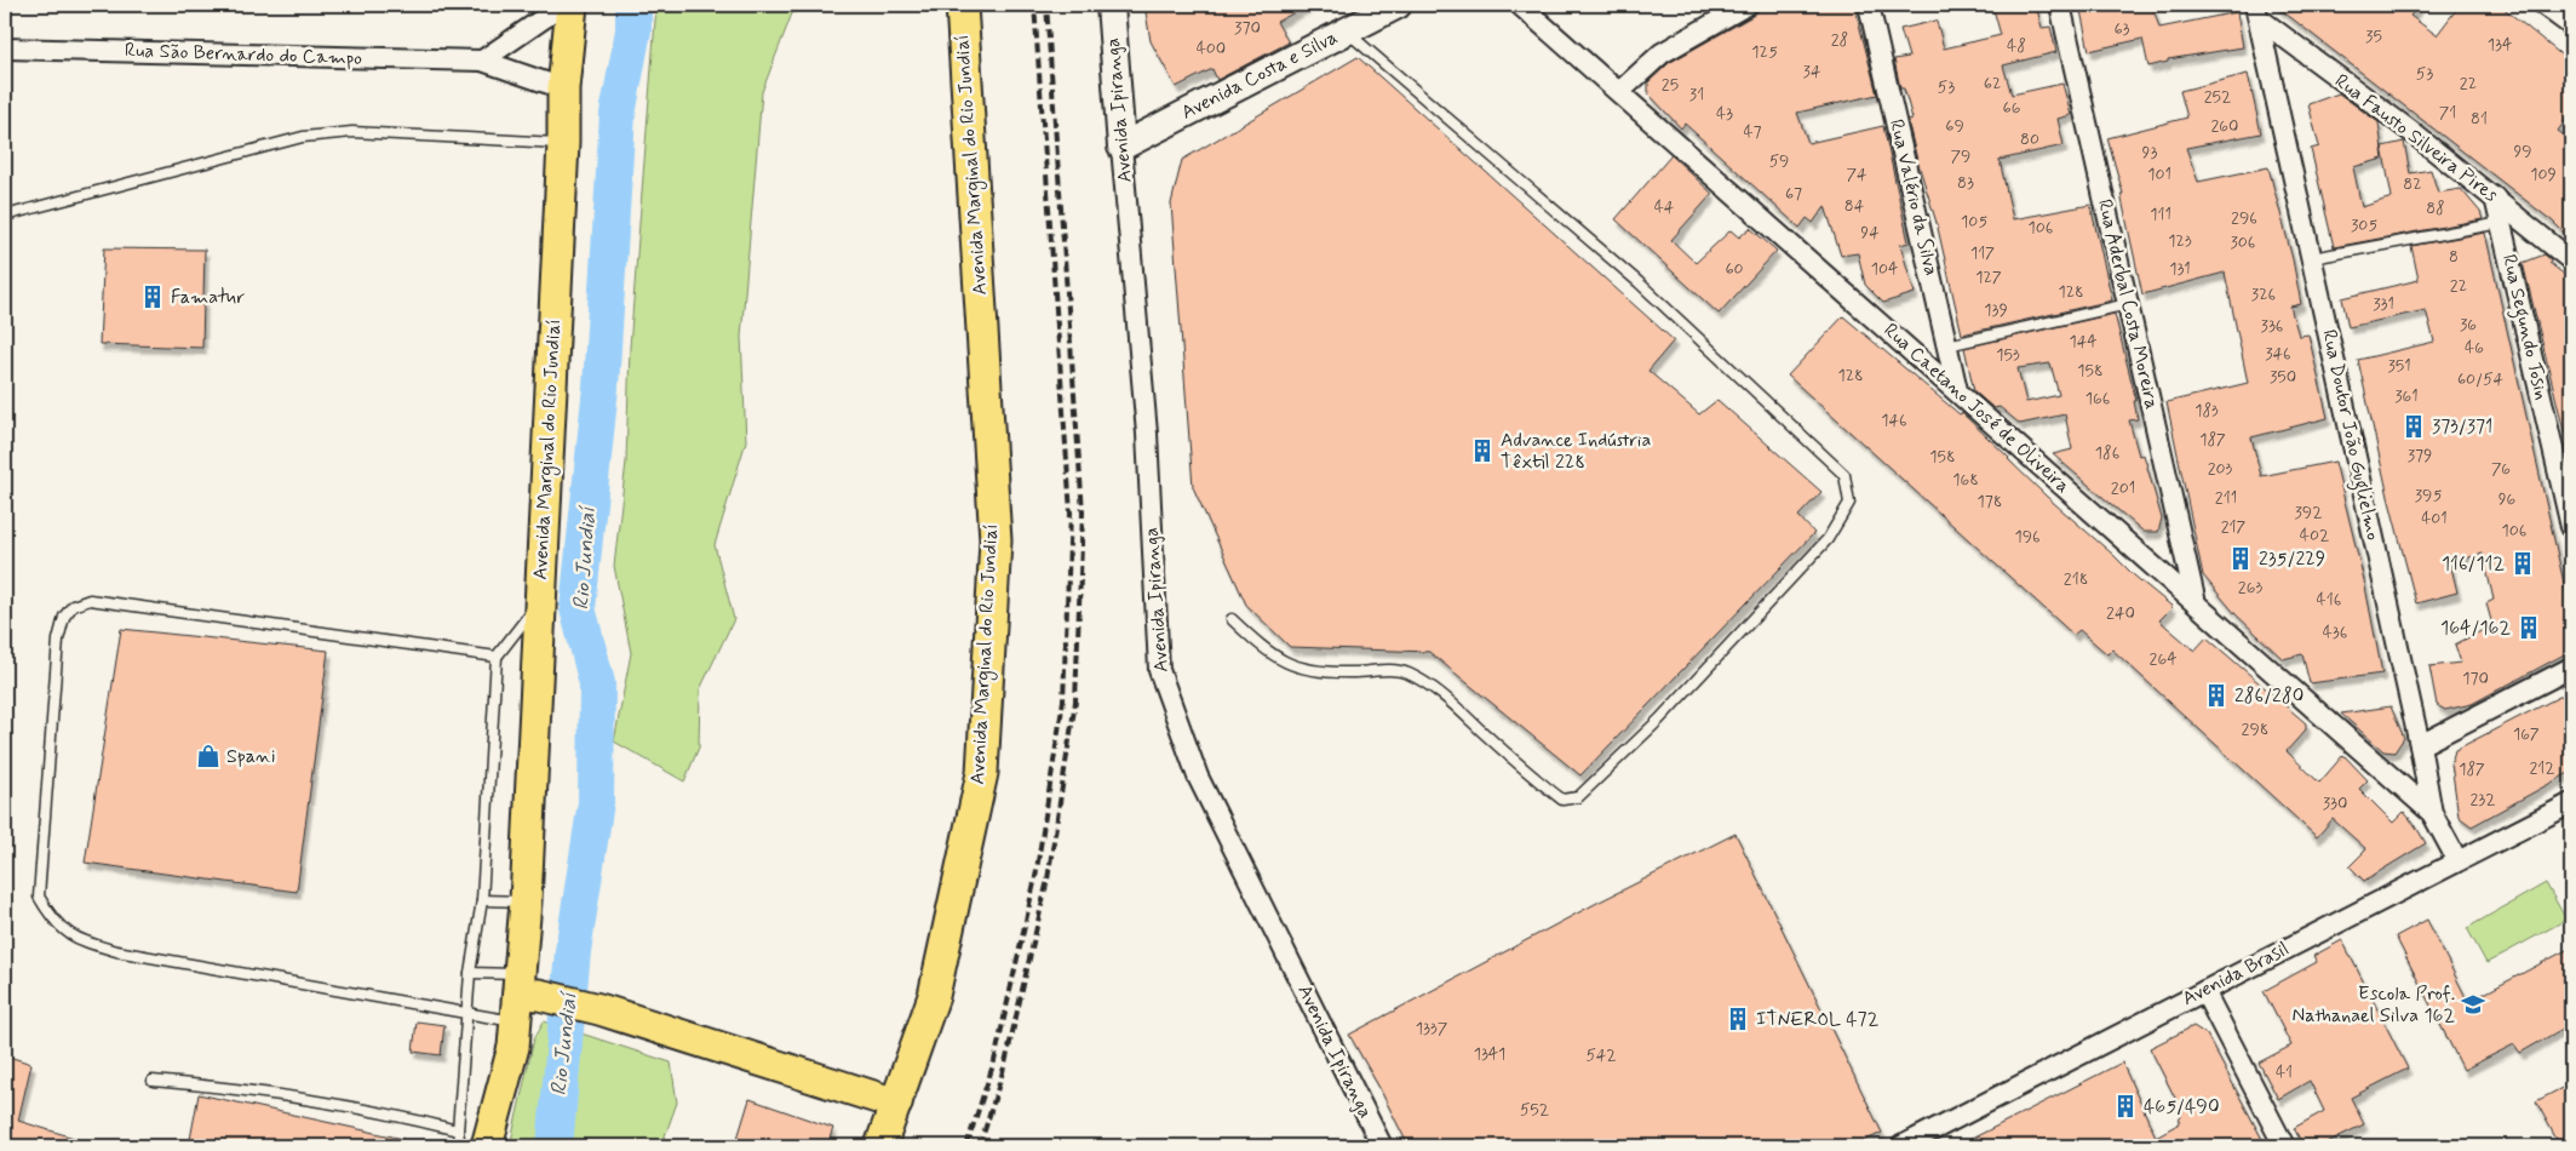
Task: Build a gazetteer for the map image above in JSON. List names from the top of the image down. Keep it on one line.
{"streets":{"main road":["Avenida Costa e Silva","Avenida Ipiranga","Avenida Marginal do Rio Jundiaí"],"street":["Rua São Bernardo do Campo","Rua Fausto Silveira Pires","Rua Valério da Silva","Rua Aderbal Costa Moreira","Rua Segundo Tosin","Rua Caetano José de Oliveira","Rua Doutor João Guglielmo","Avenida Brasil"]},"crossings":[["Rua São Bernardo do Campo","Avenida Marginal do Rio Jundiaí"],["Avenida Costa e Silva","Avenida Ipiranga"],["Rua Fausto Silveira Pires","Rua Segundo Tosin"],["Rua Fausto Silveira Pires","Rua Doutor João Guglielmo"],["Rua Valério da Silva","Rua Caetano José de Oliveira"],["Rua Aderbal Costa Moreira","Rua Caetano José de Oliveira"],["Rua Caetano José de Oliveira","Rua Doutor João Guglielmo"],["Rua Doutor João Guglielmo","Avenida Brasil"]],"water":["Rio Jundiaí"],"places":{"building":["Famatur","373/371","Advance Indústria Têxtil 228","235/229","116/112","164/162","286/280","ITNEROL 472","465/490"],"shop":["Spani"],"school or university":["Escola Prof. Nathanael Silva 162"]},"house_numbers":["370","63","35","28","134","48","400","125","34","53","62","22","25","53","31","252","66","71","43","81","69","260","47","80","99","93","79","59","74","101","109","83","82","67","84","44","88","111","296","105","305","106","94","123","306","117","8","60","104","131","127","22","128","326","331","139","36","336","144","46","346","153","351","158","128","350","60/54","361","166","183","146","187","186","379","158","203","76","168","201","395","211","96","178","392","401","217","106","402","196","218","263","416","240","436","264","170","298","167","212","187","232","330","1337","1341","542","41","552"]}
